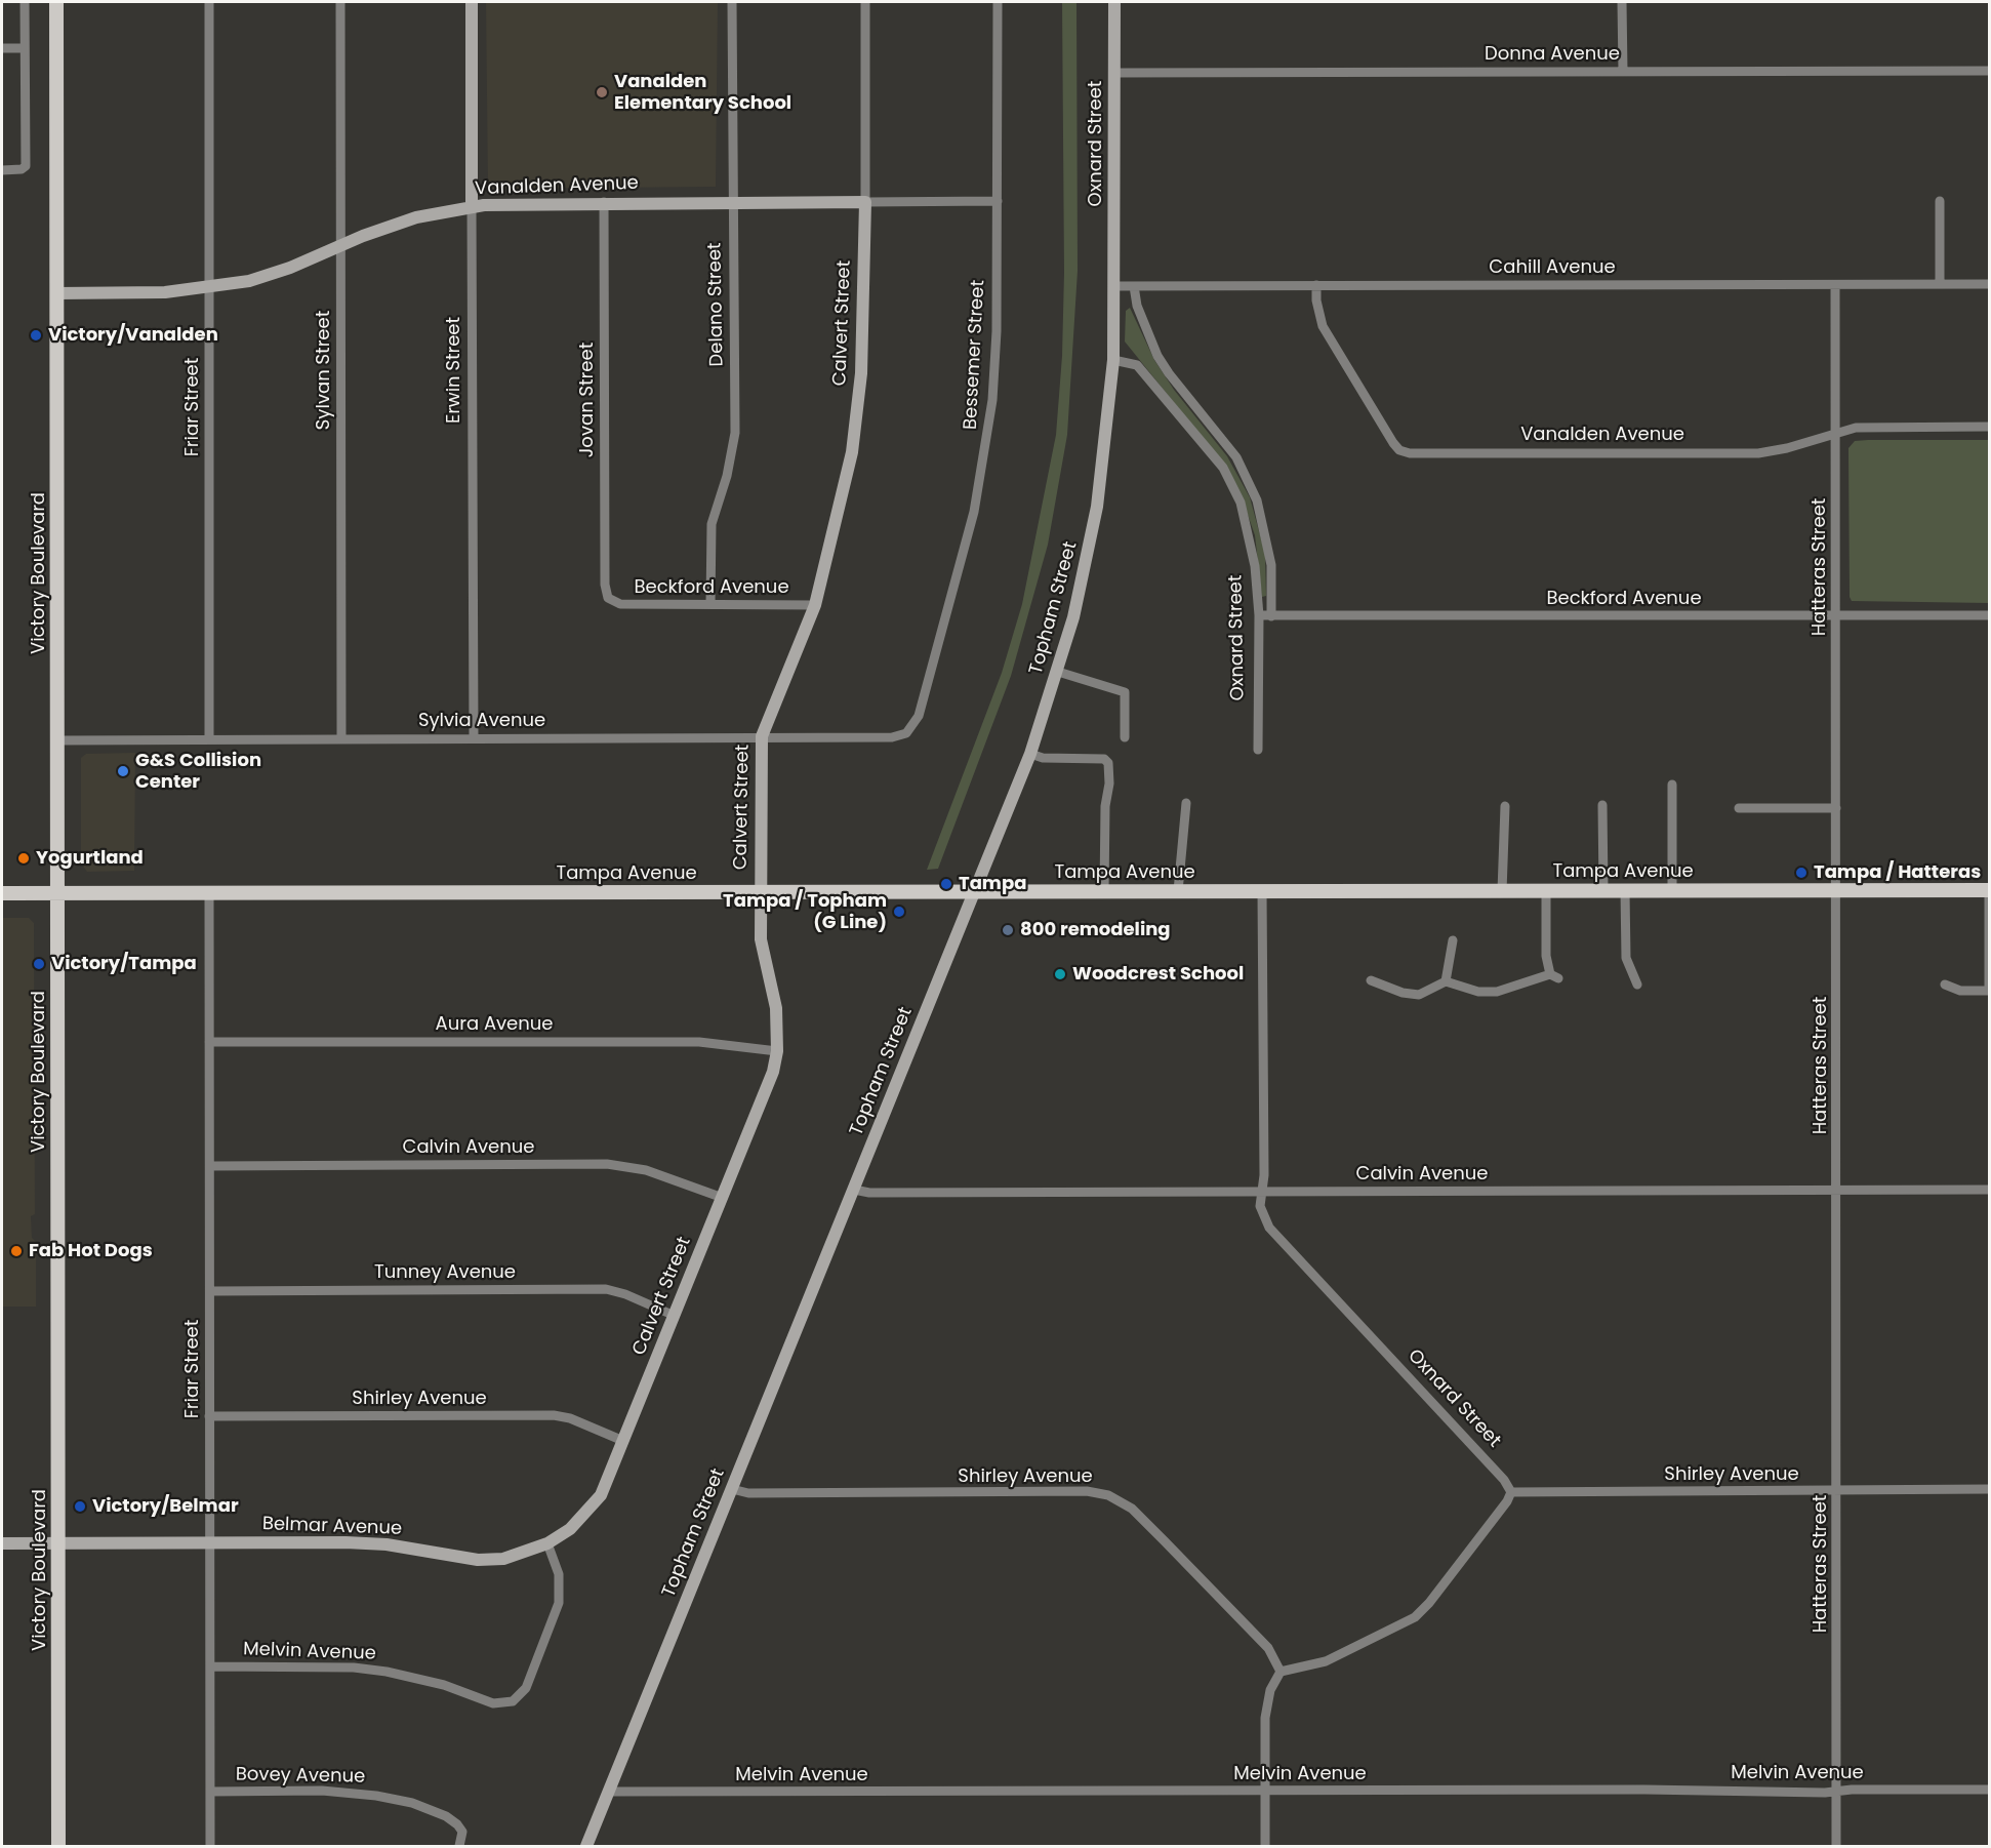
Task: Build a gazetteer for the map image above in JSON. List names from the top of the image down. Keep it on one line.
{"streets":{"main road":["Victory Boulevard","Tampa Avenue"],"street":["Donna Avenue","Oxnard Street","Vanalden Avenue","Cahill Avenue","Delano Street","Calvert Street","Bessemer Street","Sylvan Street","Erwin Street","Jovan Street","Friar Street","Hatteras Street","Beckford Avenue","Topham Street","Sylvia Avenue","Aura Avenue","Calvin Avenue","Tunney Avenue","Shirley Avenue","Belmar Avenue","Melvin Avenue","Bovey Avenue"]},"crossings":[["Donna Avenue","Oxnard Street"],["Oxnard Street","Cahill Avenue"],["Oxnard Street","Beckford Avenue"],["Oxnard Street","Topham Street"],["Oxnard Street","Tampa Avenue"],["Oxnard Street","Calvin Avenue"],["Oxnard Street","Shirley Avenue"],["Vanalden Avenue","Cahill Avenue"],["Vanalden Avenue","Delano Street"],["Vanalden Avenue","Calvert Street"],["Vanalden Avenue","Bessemer Street"],["Vanalden Avenue","Sylvan Street"],["Vanalden Avenue","Erwin Street"],["Vanalden Avenue","Jovan Street"],["Vanalden Avenue","Friar Street"],["Vanalden Avenue","Hatteras Street"],["Vanalden Avenue","Victory Boulevard"],["Cahill Avenue","Hatteras Street"],["Cahill Avenue","Topham Street"],["Delano Street","Beckford Avenue"],["Calvert Street","Beckford Avenue"],["Calvert Street","Sylvia Avenue"],["Calvert Street","Tampa Avenue"],["Calvert Street","Aura Avenue"],["Calvert Street","Calvin Avenue"],["Calvert Street","Tunney Avenue"],["Calvert Street","Shirley Avenue"],["Calvert Street","Belmar Avenue"],["Calvert Street","Melvin Avenue"],["Bessemer Street","Sylvia Avenue"],["Sylvan Street","Sylvia Avenue"],["Erwin Street","Sylvia Avenue"],["Jovan Street","Beckford Avenue"],["Friar Street","Sylvia Avenue"],["Friar Street","Tampa Avenue"],["Friar Street","Aura Avenue"],["Friar Street","Calvin Avenue"],["Friar Street","Tunney Avenue"],["Friar Street","Shirley Avenue"],["Friar Street","Belmar Avenue"],["Friar Street","Melvin Avenue"],["Friar Street","Bovey Avenue"],["Hatteras Street","Beckford Avenue"],["Hatteras Street","Tampa Avenue"],["Hatteras Street","Calvin Avenue"],["Hatteras Street","Shirley Avenue"],["Hatteras Street","Melvin Avenue"],["Victory Boulevard","Sylvia Avenue"],["Victory Boulevard","Tampa Avenue"],["Victory Boulevard","Belmar Avenue"],["Topham Street","Tampa Avenue"],["Topham Street","Calvin Avenue"],["Topham Street","Shirley Avenue"],["Topham Street","Melvin Avenue"],["Belmar Avenue","Melvin Avenue"]],"places":["Vanalden Elementary School","Victory/Vanalden","G&S Collision Center","Yogurtland","Tampa / Hatteras","Tampa","Tampa / Topham (G Line)","800 remodeling","Victory/Tampa","Woodcrest School","Fab Hot Dogs","Victory/Belmar"]}
